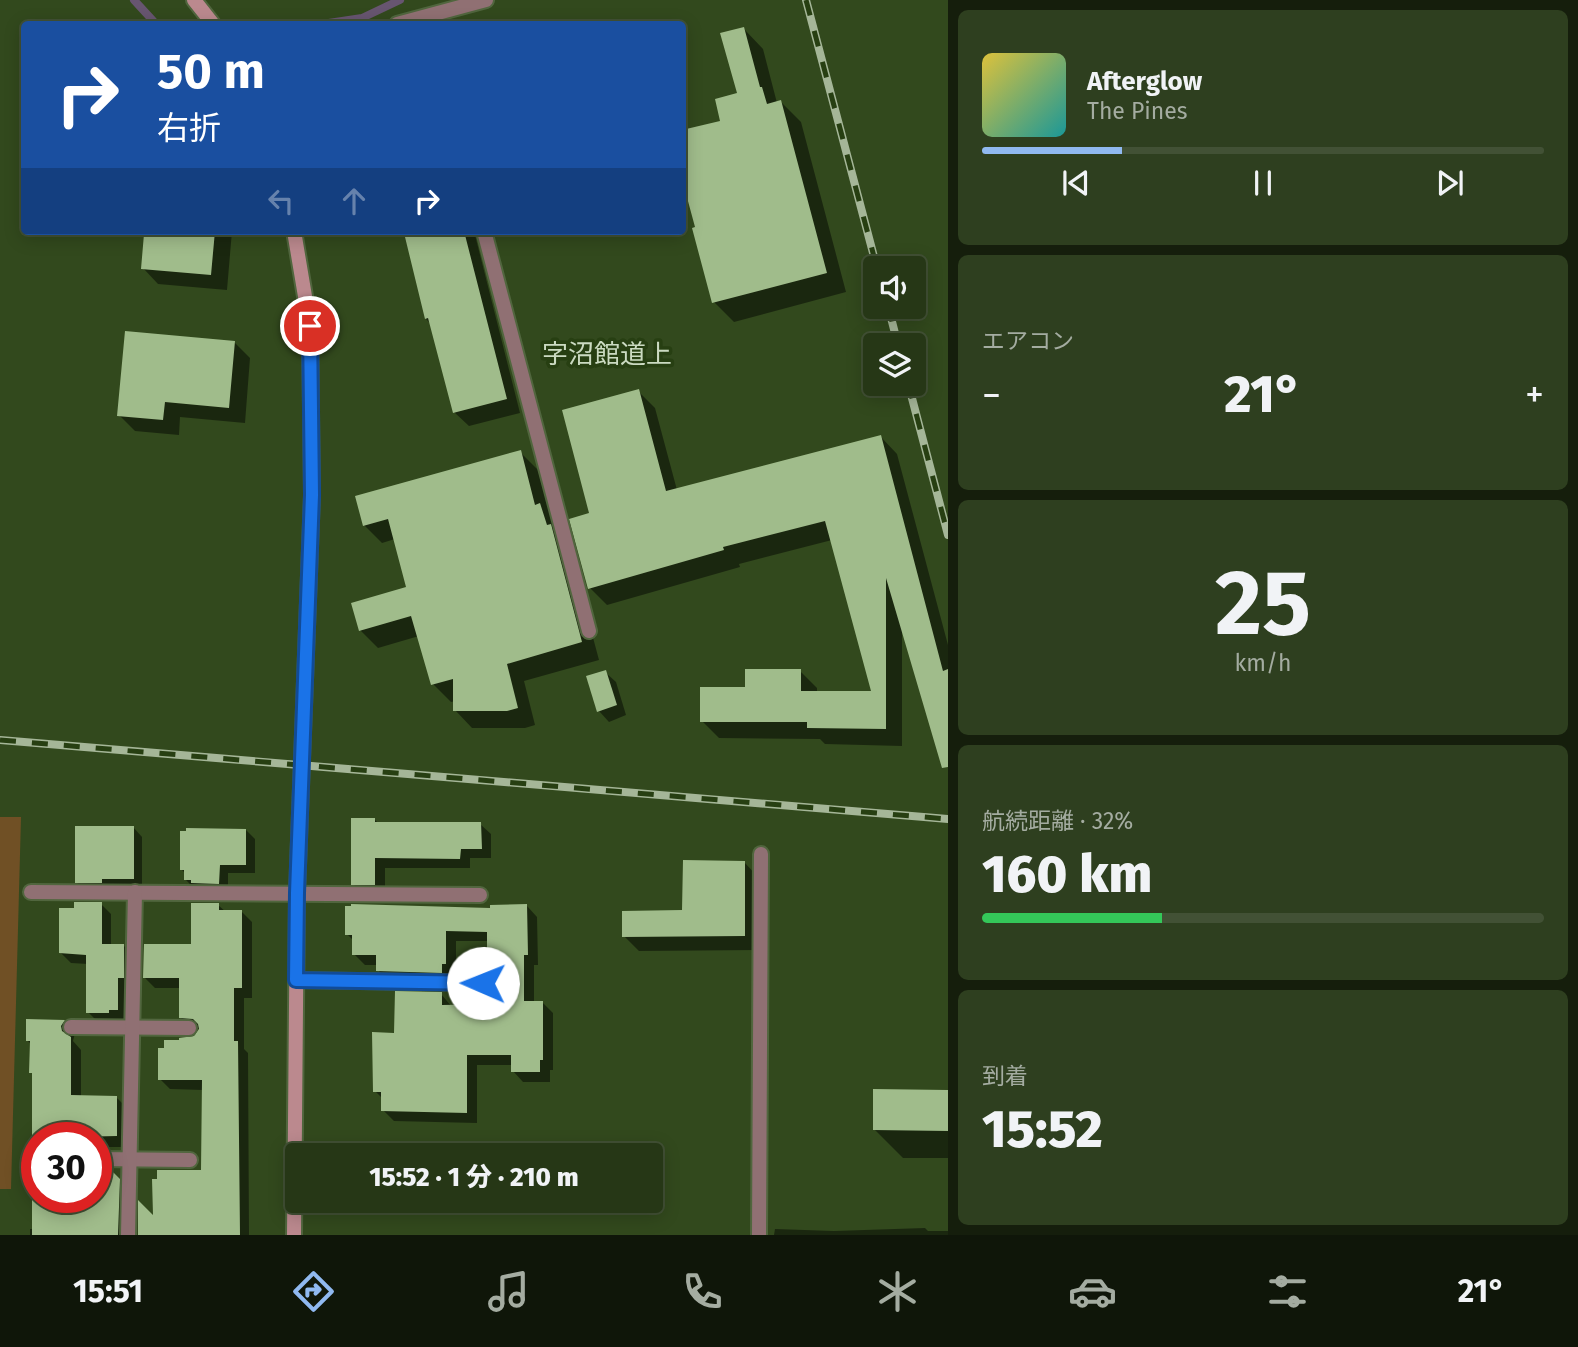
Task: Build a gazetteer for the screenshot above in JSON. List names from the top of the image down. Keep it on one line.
{"districts":["字沼館道上"],"page":{"turn":["50 m","右折"],"song":["Afterglow","The Pines"],"tile":["エアコン",["25","km/h"],["航続距離 · 32%","160 km"],["到着","15:52"]],"heat":["−","21°","+"],"limit":"30","trip":"15:52 · 1 分 · 210 m","tabs":["15:51","21°"]}}
